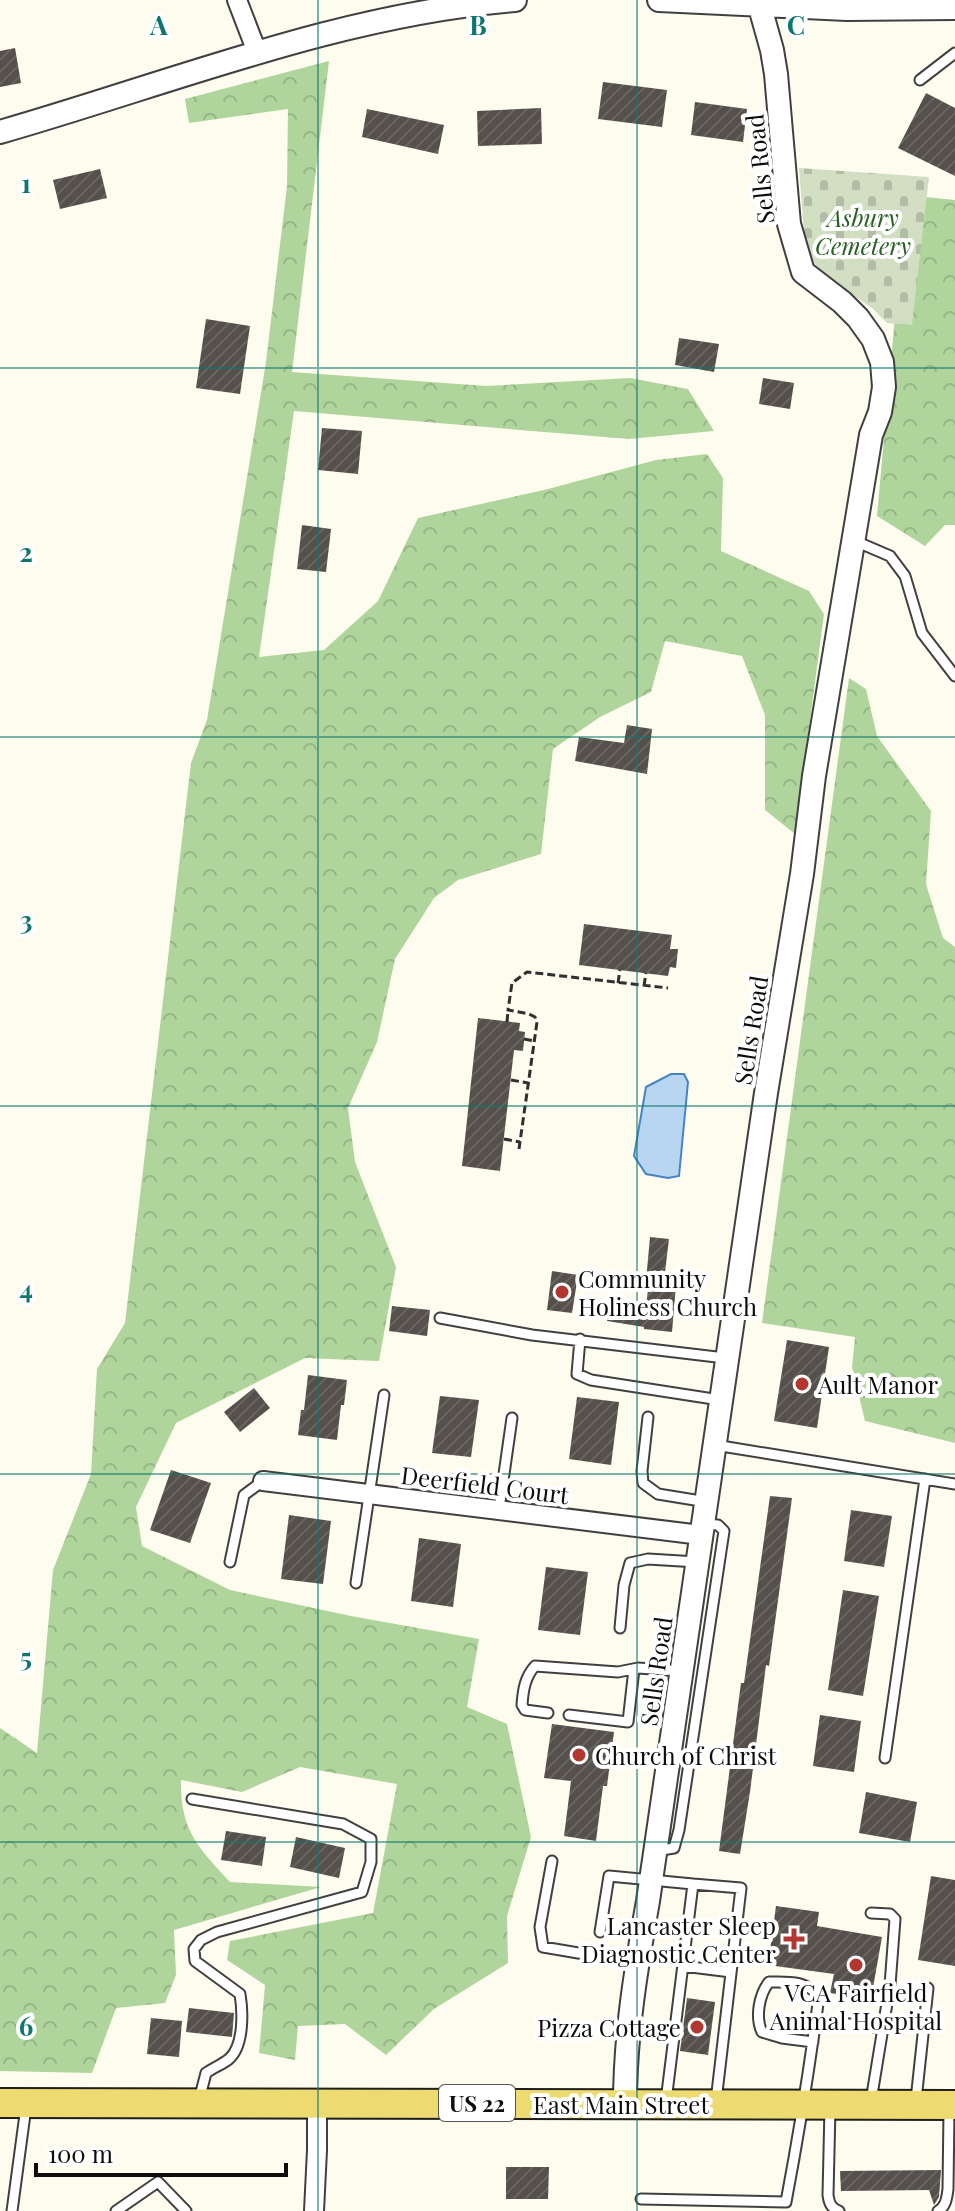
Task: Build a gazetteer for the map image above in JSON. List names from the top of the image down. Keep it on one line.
{"streets":{"main road":["US 22","East Main Street"],"street":["Sells Road","Deerfield Court"]},"crossings":[["Sells Road","Deerfield Court"],["Sells Road","East Main Street"]],"parks":["Asbury Cemetery"],"places":{"other":["Community Holiness Church","Ault Manor","Church of Christ","VCA Fairfield Animal Hospital","Pizza Cottage"],"health":["Lancaster Sleep Diagnostic Center"]},"scale_bar":"100 m","grid":{"columns":["A","B","C"],"rows":["1","2","3","4","5","6"]}}
